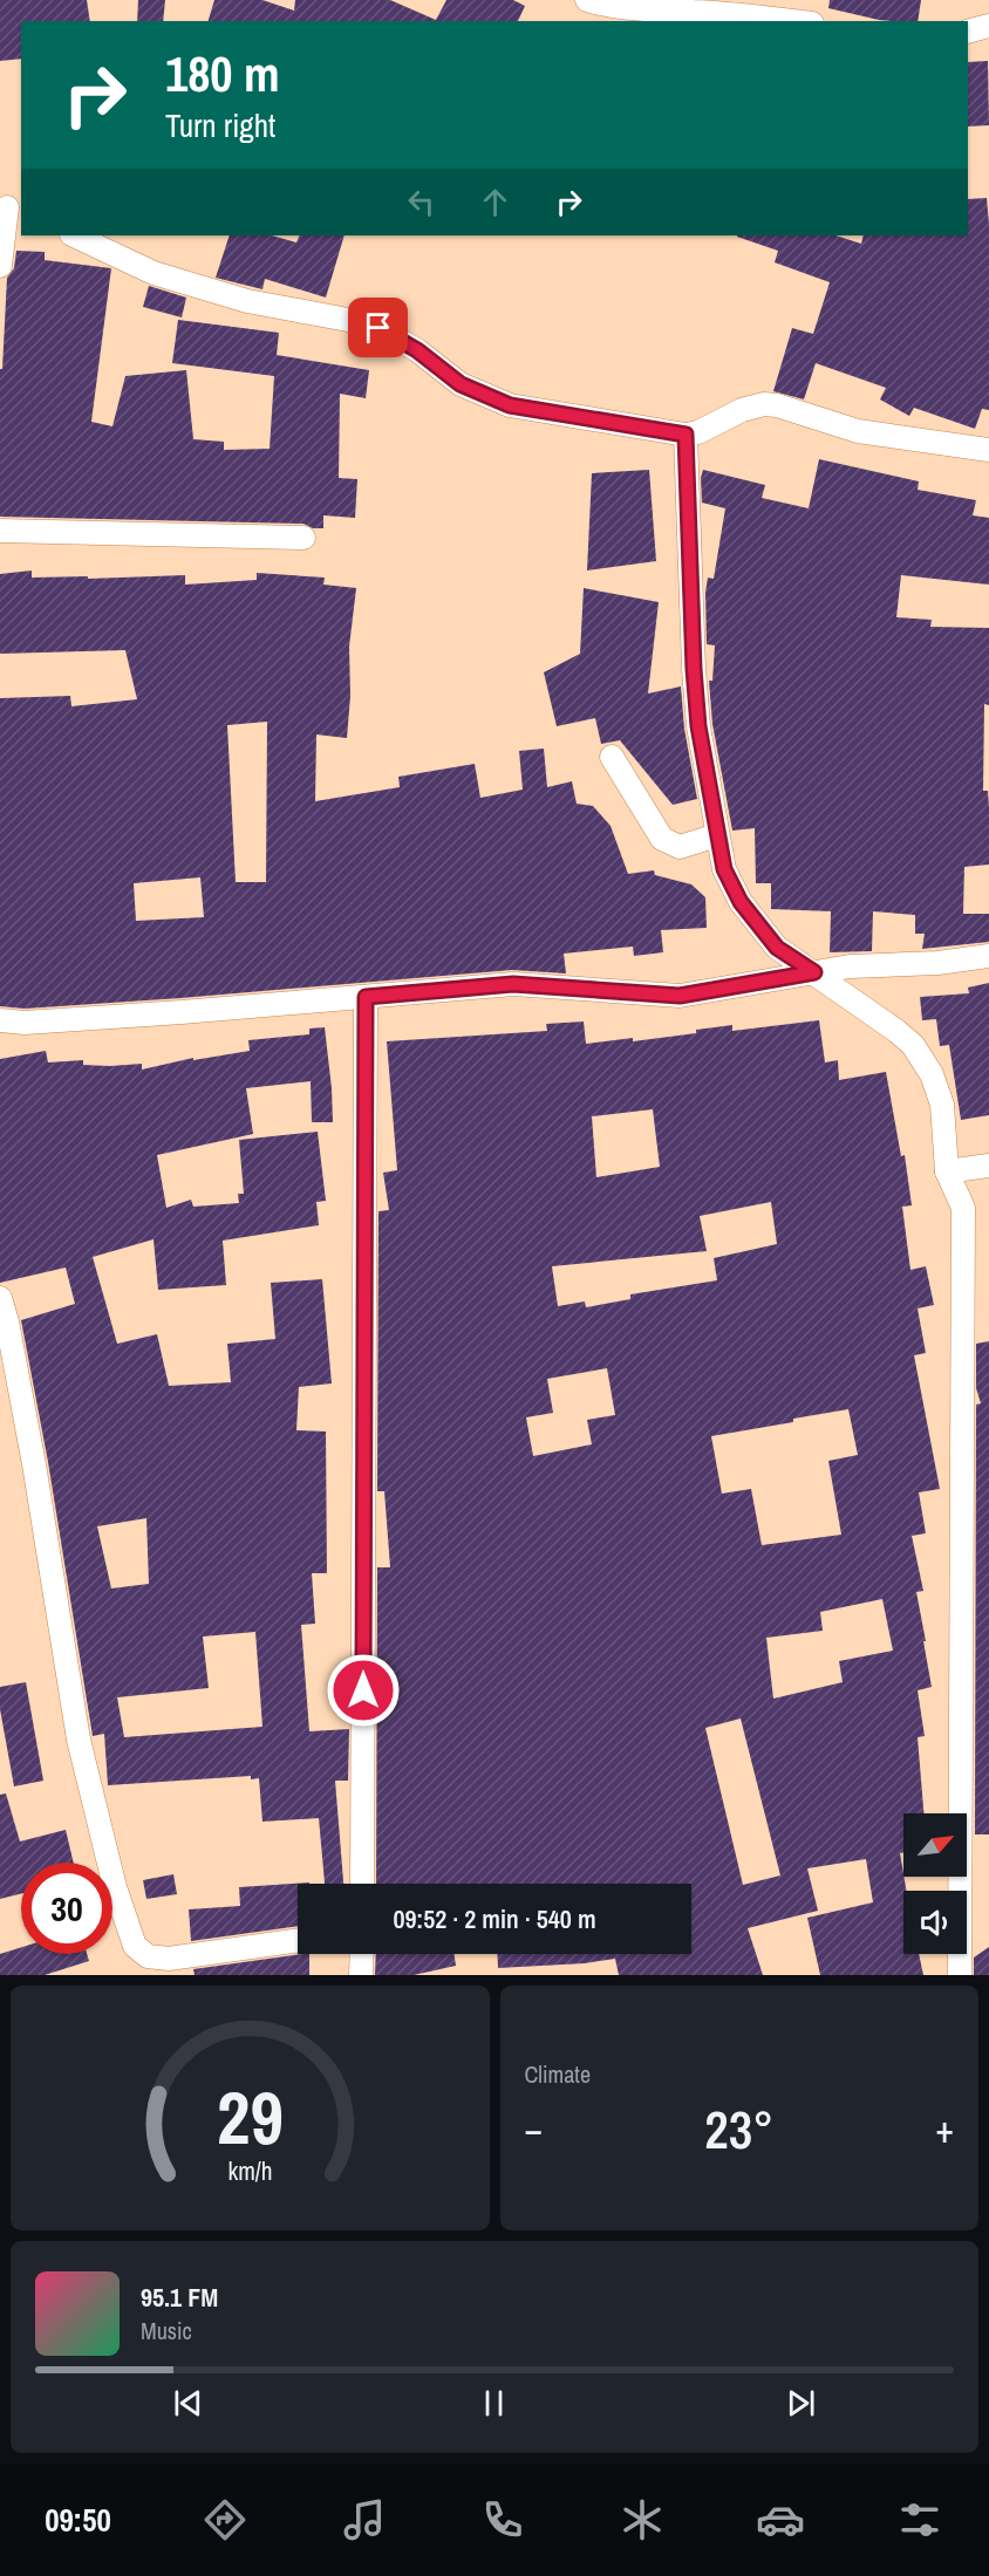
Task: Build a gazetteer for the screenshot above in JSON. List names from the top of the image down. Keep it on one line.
{"north":"top right","page":{"turn":["180 m","Turn right"],"limit":"30","trip":"09:52 · 2 min · 540 m","tile":"Climate","heat":["−","23°","+"],"song":["95.1 FM","Music"],"tabs":"09:50","gauge":["29","km/h"]}}
